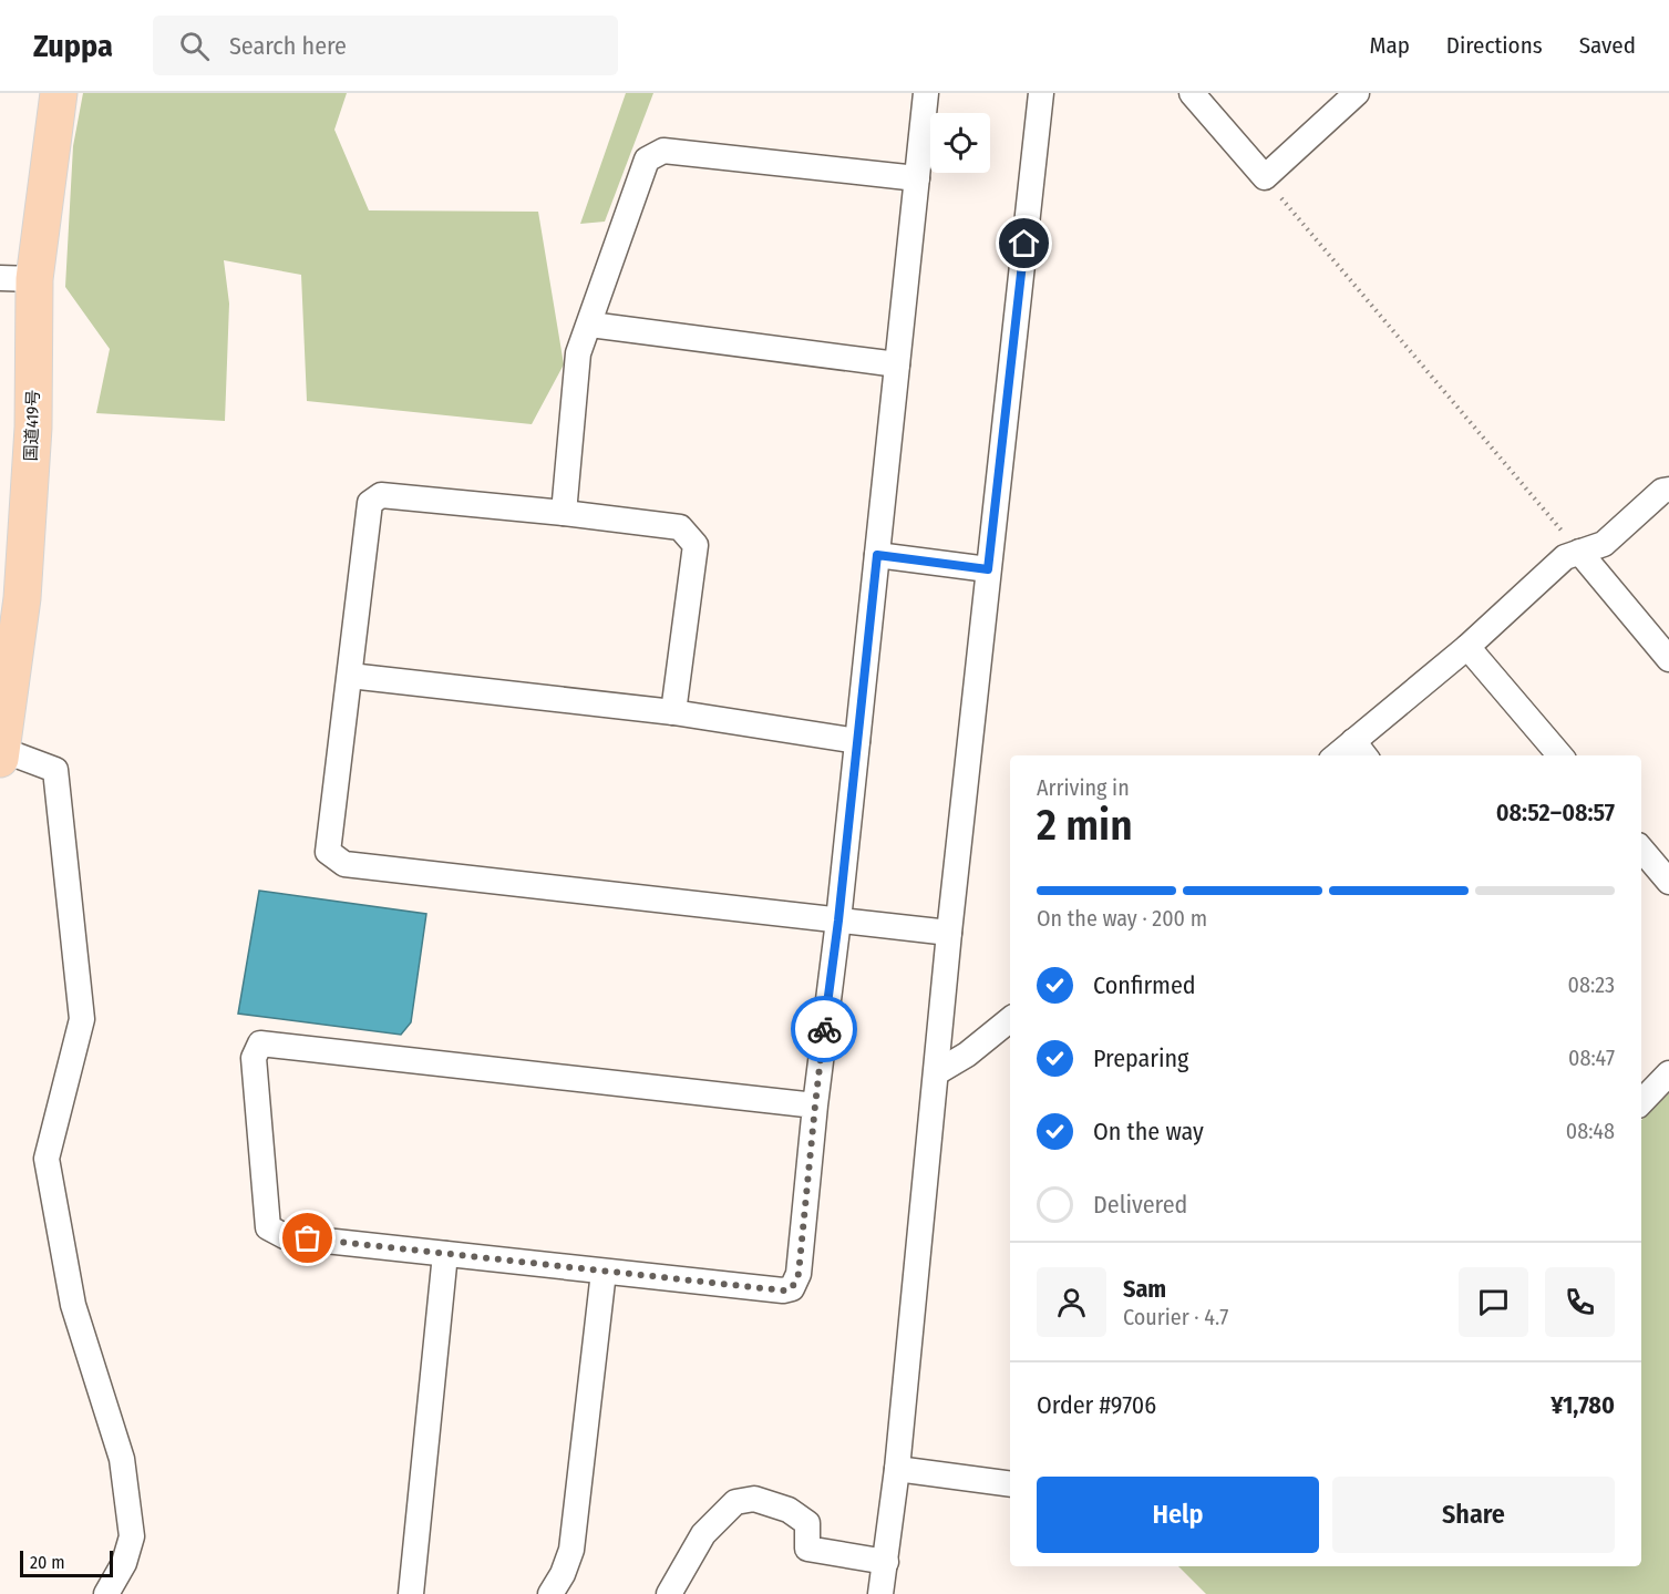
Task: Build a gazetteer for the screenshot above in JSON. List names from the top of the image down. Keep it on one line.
{"streets":{"highway":["国道419号"]},"scale_bar":"20 m","page":{"header":"Zuppa","search":"Search here","nav":["Map","Directions","Saved"],"heading":["2 min","Arriving in","08:52–08:57"],"panel":["Sam","Courier · 4.7","Order #9706","¥1,780"],"bar":"On the way · 200 m","list":[["Confirmed","08:23"],["Preparing","08:47"],["On the way","08:48"],"Delivered"],"buttons":["Help","Share"],"scale":"20 m"}}
